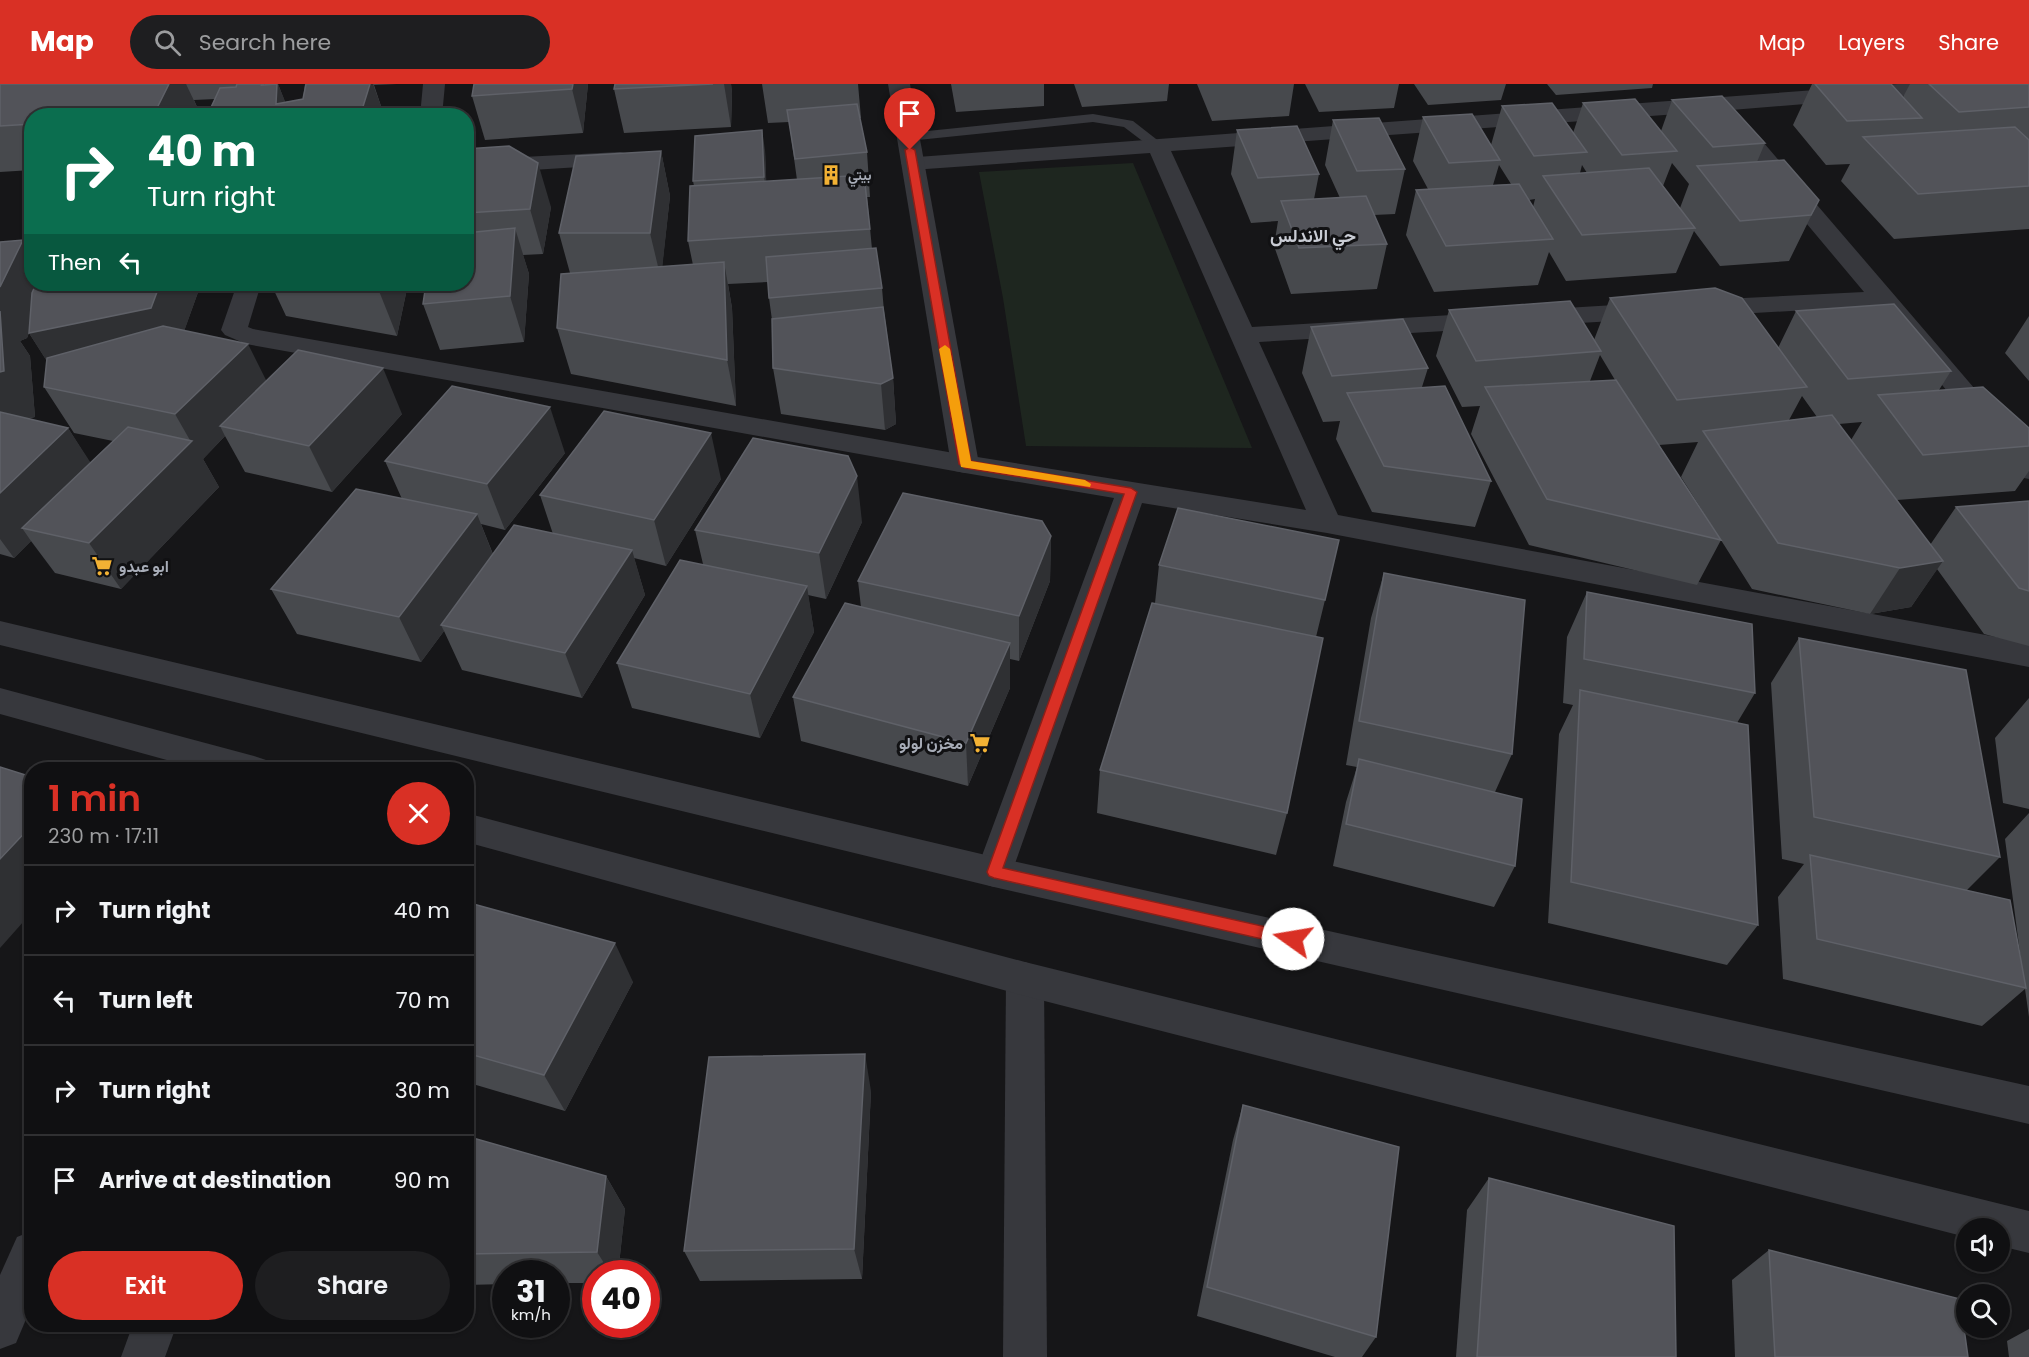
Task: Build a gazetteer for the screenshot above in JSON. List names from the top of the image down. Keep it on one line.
{"districts":["حي الاندلس"],"places":{"building":["بيتي"],"supermarket":["ابو عبدو","مخزن لولو"]},"page":{"header":"Map","search":"Search here","nav":["Map","Layers","Share"],"turn":["40 m","Turn right"],"then":"Then","heading":["1 min","230 m · 17:11"],"list":[{"name":"Turn right","value":"40 m"},{"name":"Turn left","value":"70 m"},{"name":"Turn right","value":"30 m"},{"name":"Arrive at destination","value":"90 m"}],"buttons":["Exit","Share"],"speed":"31 km/h","limit":"40"}}
